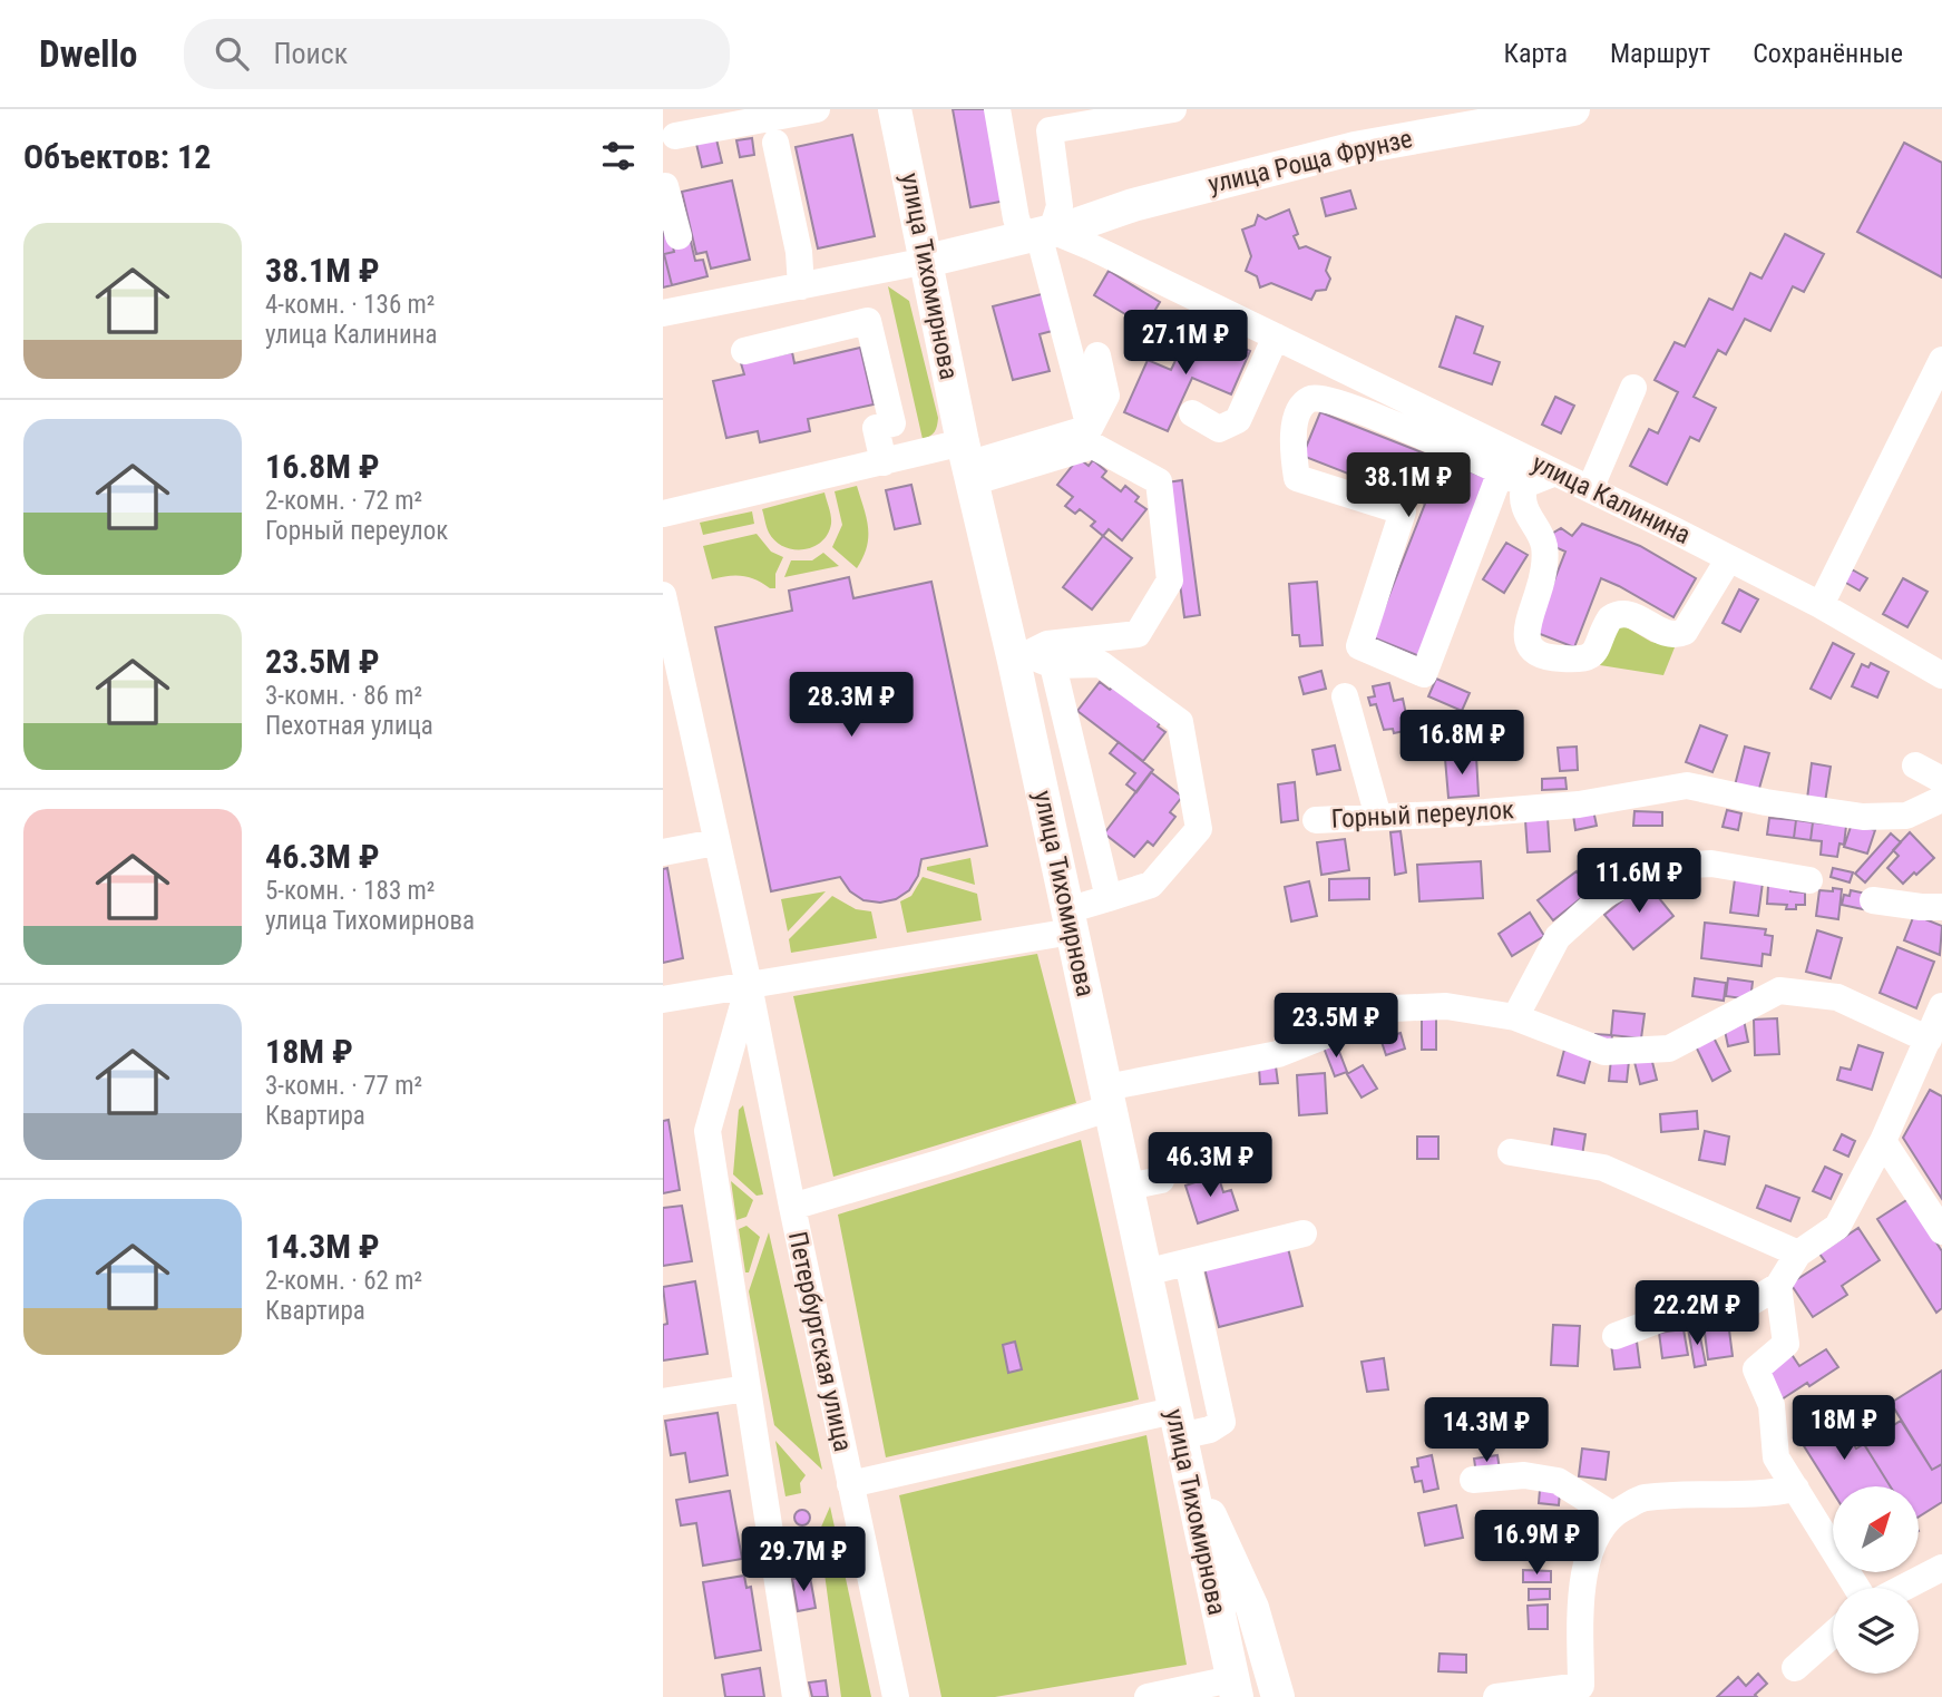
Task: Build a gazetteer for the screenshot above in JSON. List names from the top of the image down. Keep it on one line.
{"streets":{"main road":["улица Роща Фрунзе","улица Тихомирнова"],"street":["улица Калинина","Горный переулок","Петербургская улица"]},"crossings":[["улица Роща Фрунзе","улица Калинина"]],"north":"top right","page":{"header":"Dwello","search":"Поиск","nav":["Карта","Маршрут","Сохранённые"],"heading":"Объектов: 12","list":[{"name":"38.1M ₽","note":"4-комн. · 136 m² · улица Калинина"},{"name":"16.8M ₽","note":"2-комн. · 72 m² · Горный переулок"},{"name":"23.5M ₽","note":"3-комн. · 86 m² · Пехотная улица"},{"name":"46.3M ₽","note":"5-комн. · 183 m² · улица Тихомирнова"},{"name":"18M ₽","note":"3-комн. · 77 m² · Квартира"},{"name":"14.3M ₽","note":"2-комн. · 62 m² · Квартира"}],"price":["27.1M ₽","38.1M ₽","28.3M ₽","16.8M ₽","11.6M ₽","23.5M ₽","46.3M ₽","22.2M ₽","18M ₽","14.3M ₽","16.9M ₽","29.7M ₽"]}}
